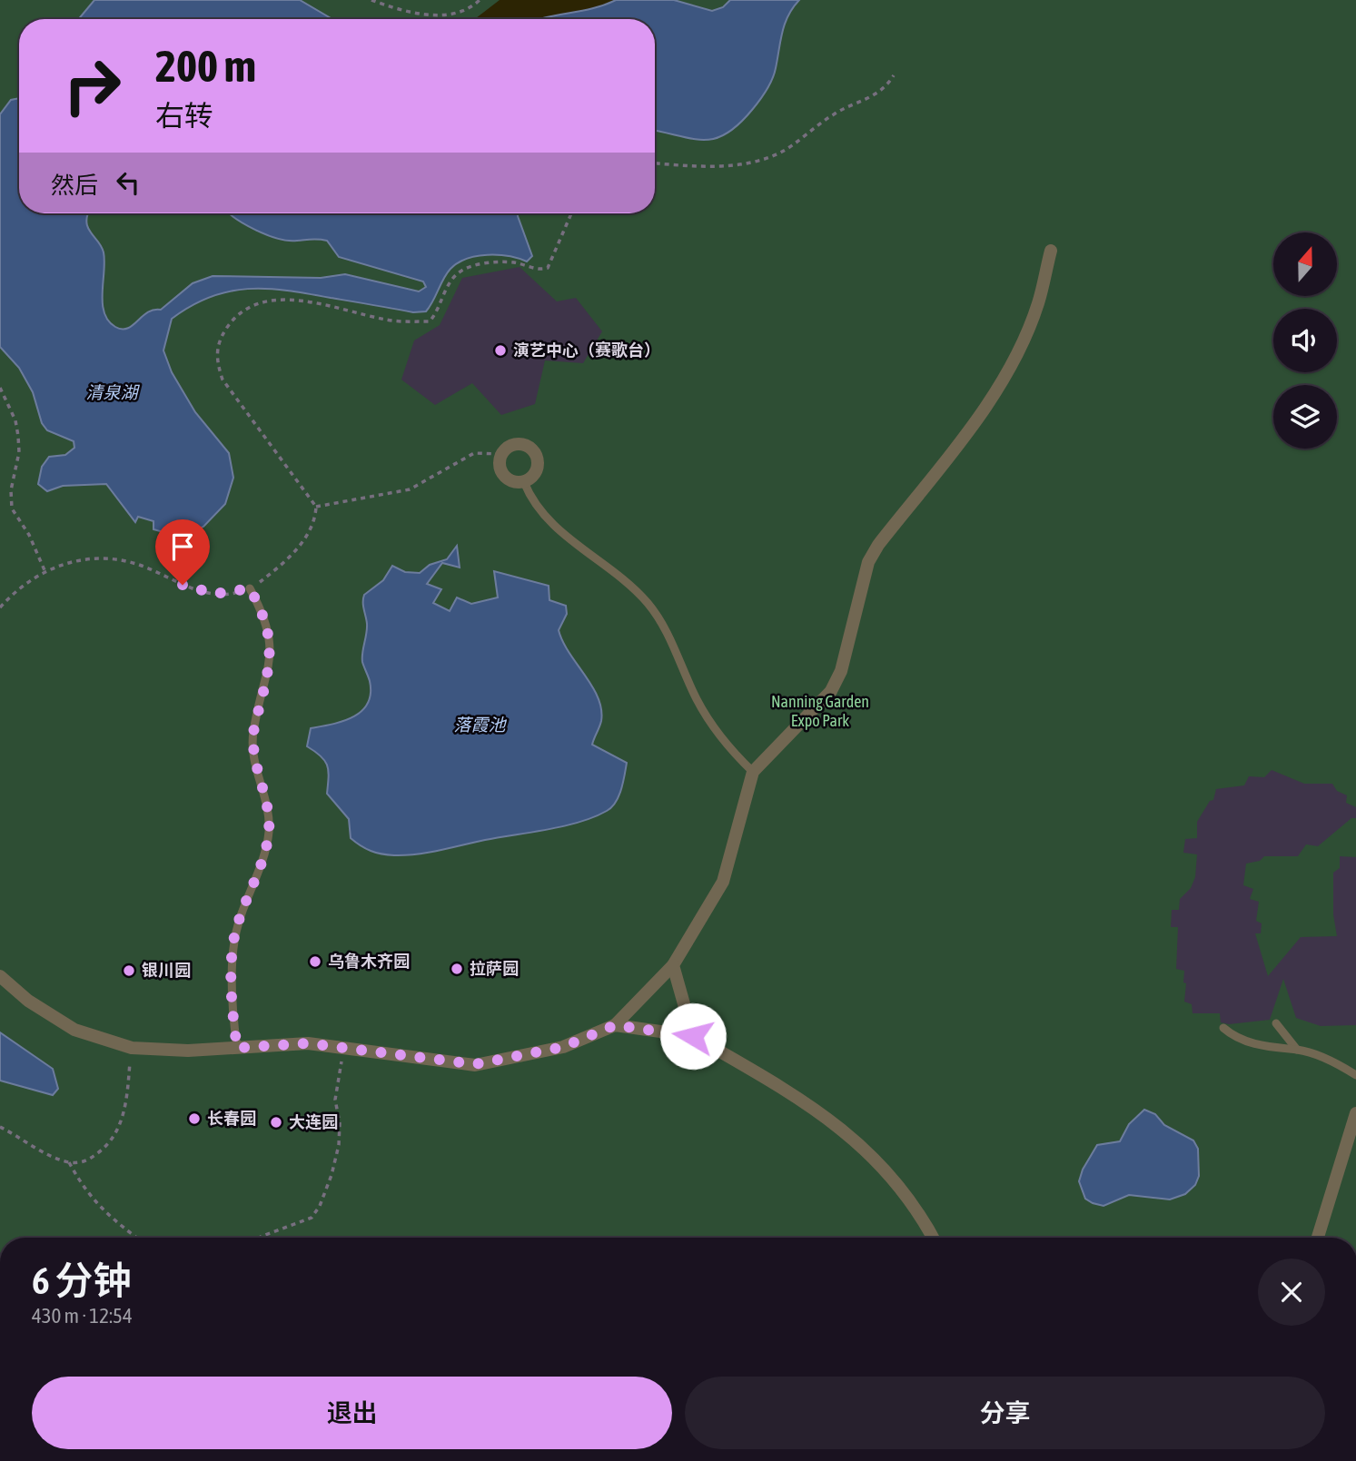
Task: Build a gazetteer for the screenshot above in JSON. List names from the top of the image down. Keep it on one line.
{"water":["清泉湖","落霞池"],"parks":["Nanning Garden Expo Park"],"places":["演艺中心（赛歌台）","乌鲁木齐园","拉萨园","银川园","长春园","大连园"],"north":"top","page":{"turn":["200 m","右转"],"then":"然后","heading":["6 分钟","430 m · 12:54"],"buttons":["退出","分享"]}}
